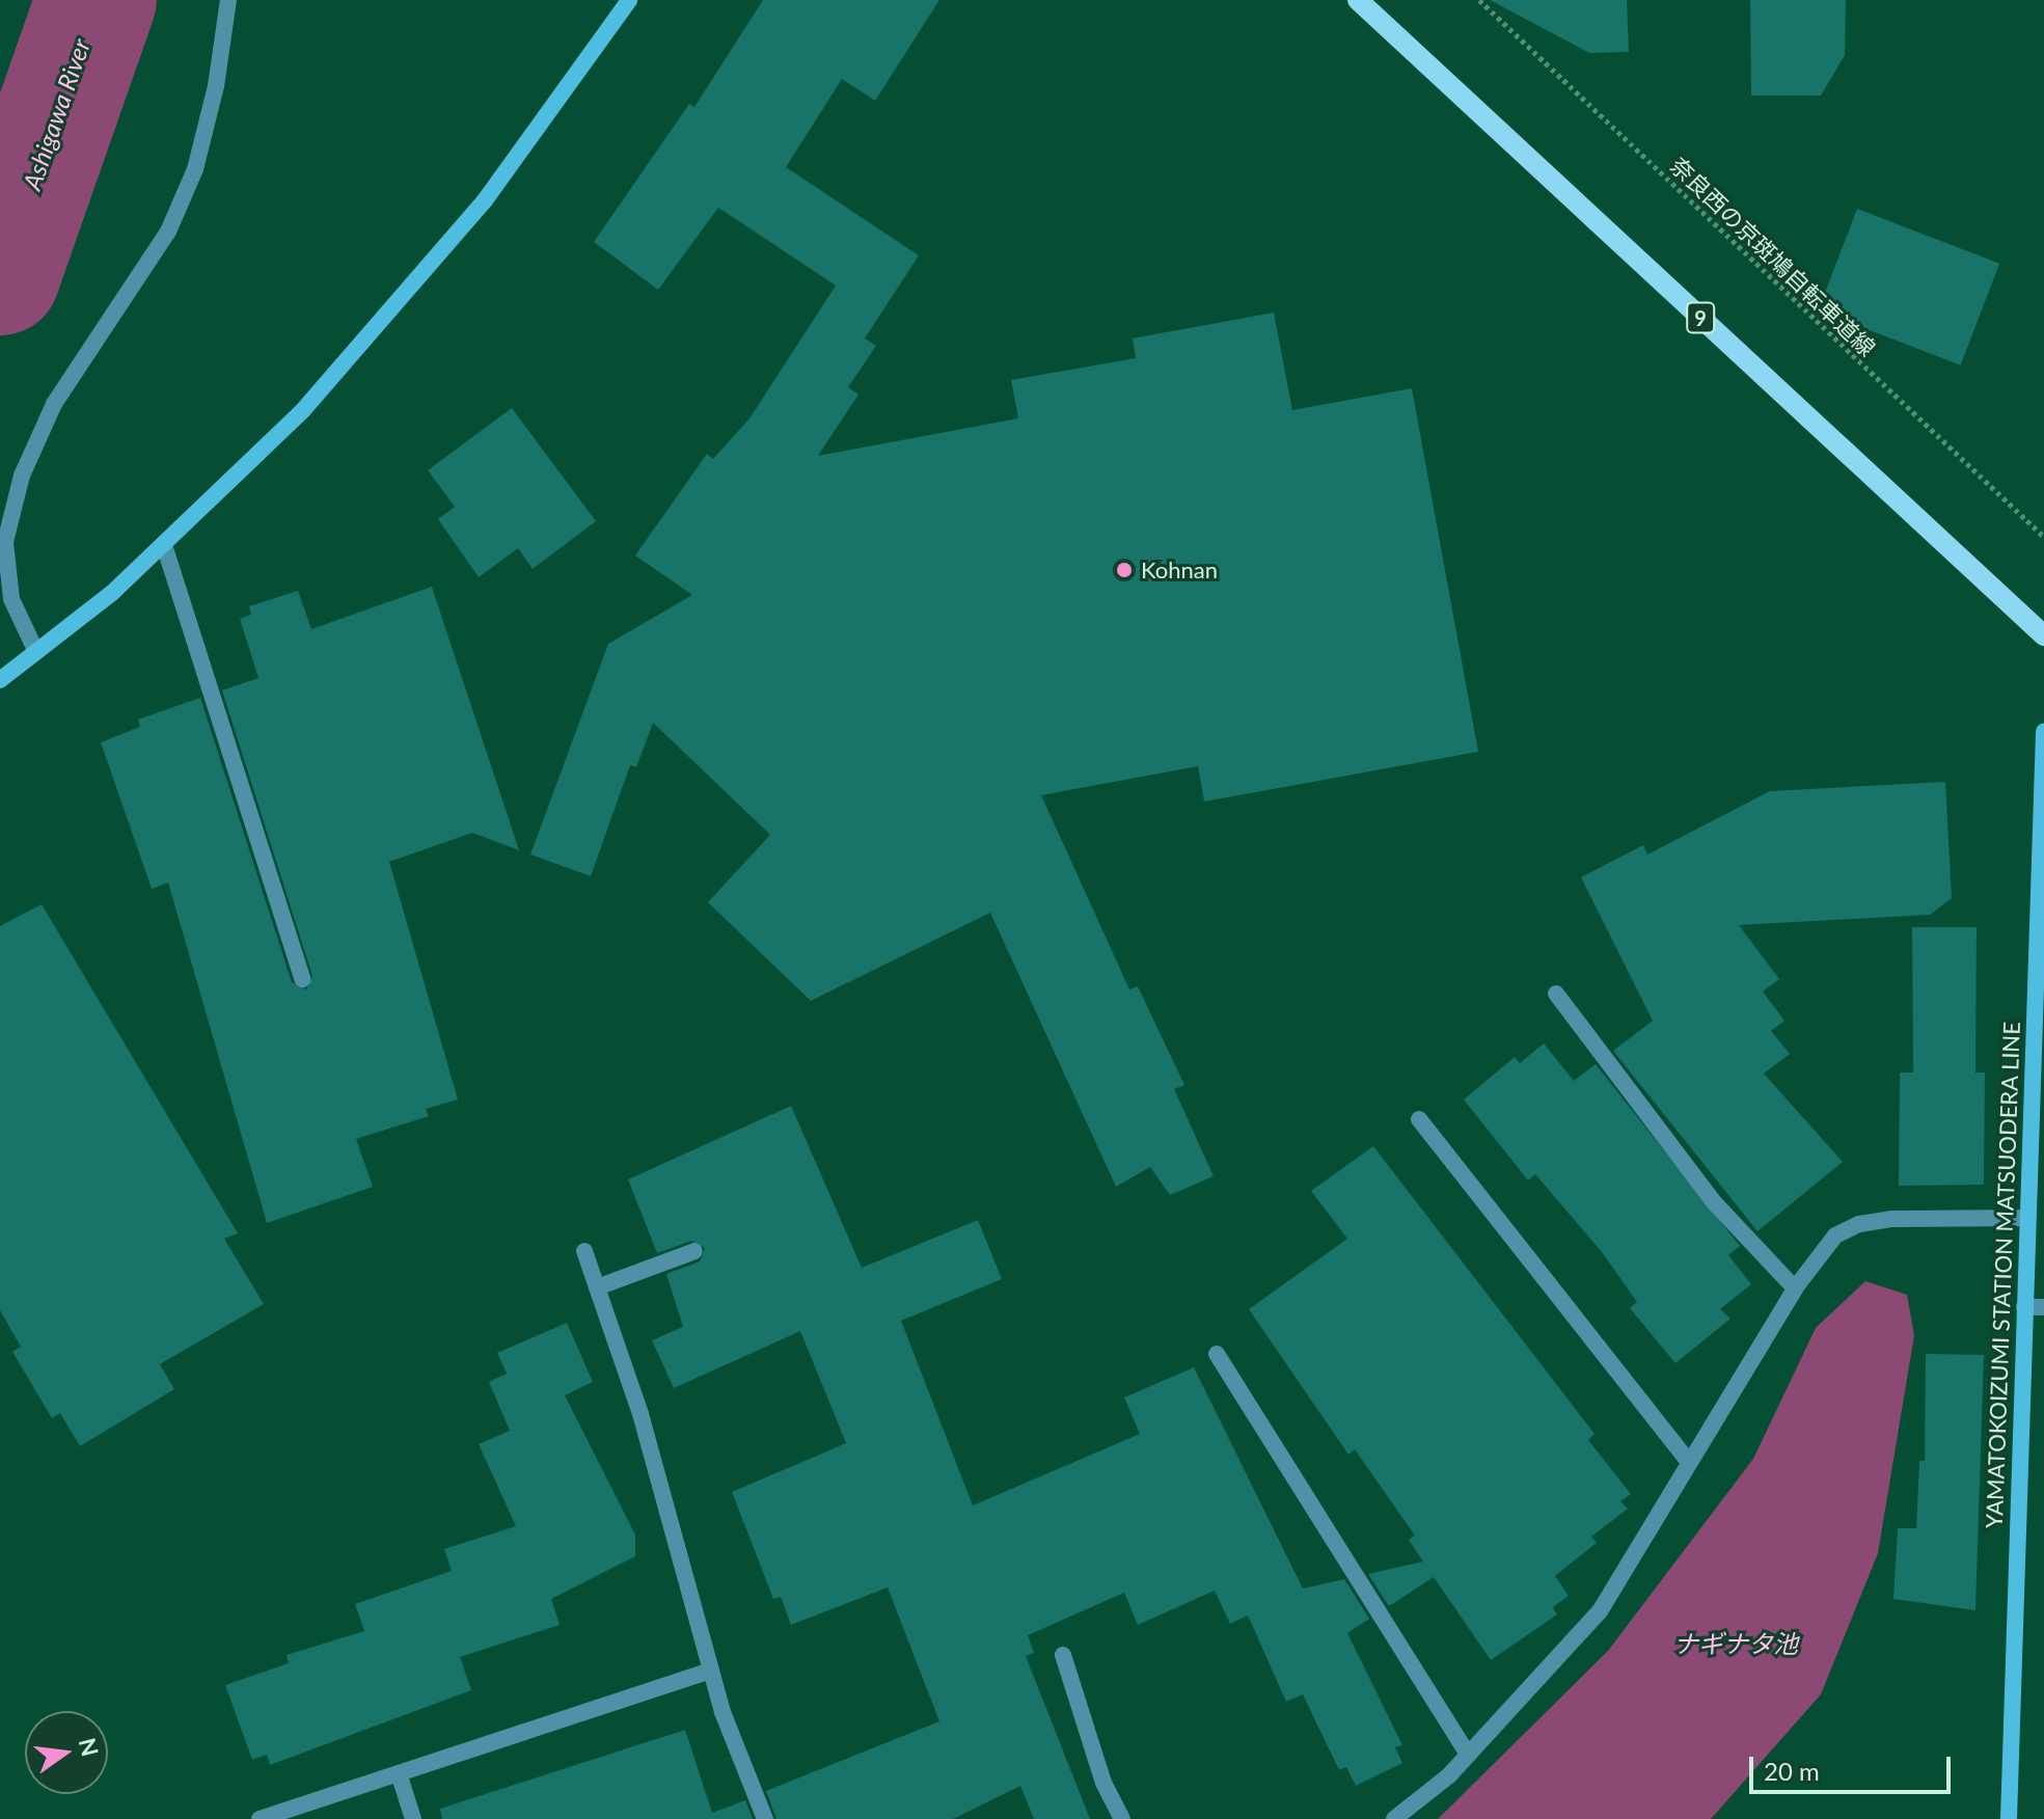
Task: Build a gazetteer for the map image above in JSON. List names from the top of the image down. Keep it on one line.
{"streets":{"main road":["9","YAMATOKOIZUMI STATION MATSUODERA LINE"],"path":["奈良西の京斑鳩自転車道線"]},"water":["Ashigawa River","ナギナタ池"],"places":["Kohnan"],"scale_bar":"20 m","north":"right"}
